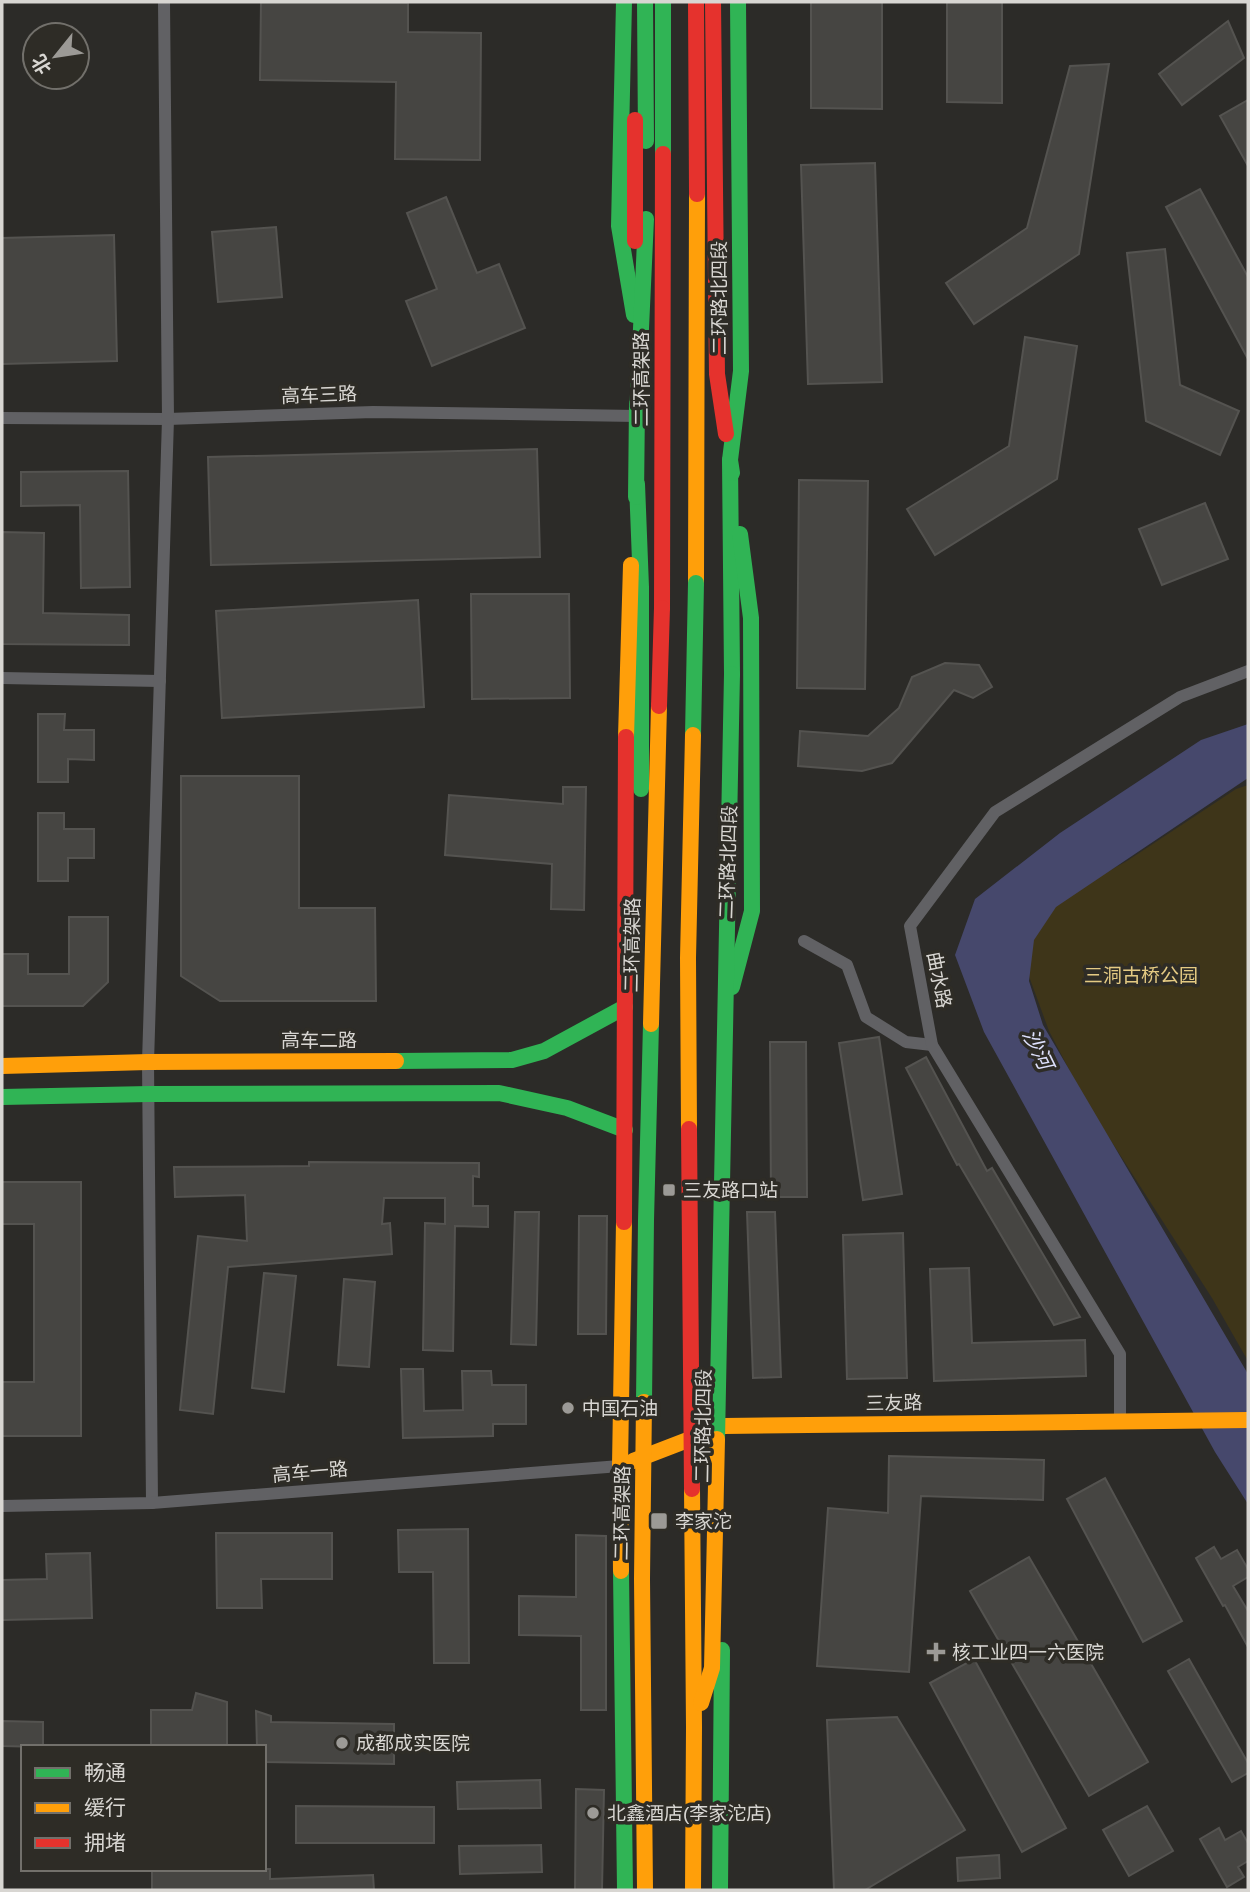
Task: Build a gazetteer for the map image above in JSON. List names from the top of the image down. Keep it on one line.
{"streets":{"main road":["二环路北四段","二环高架路","高车二路","三友路"],"street":["高车三路","曲水路","高车一路"]},"crossings":[["二环路北四段","三友路"],["曲水路","三友路"],["三友路","高车一路"]],"water":["沙河"],"parks":["三洞古桥公园"],"places":{"transit":["三友路口站","李家沱"],"other":["中国石油","成都成实医院","北鑫酒店(李家沱店)"],"health":["核工业四一六医院"]},"legend":["畅通","缓行","拥堵"],"north":"bottom left"}
